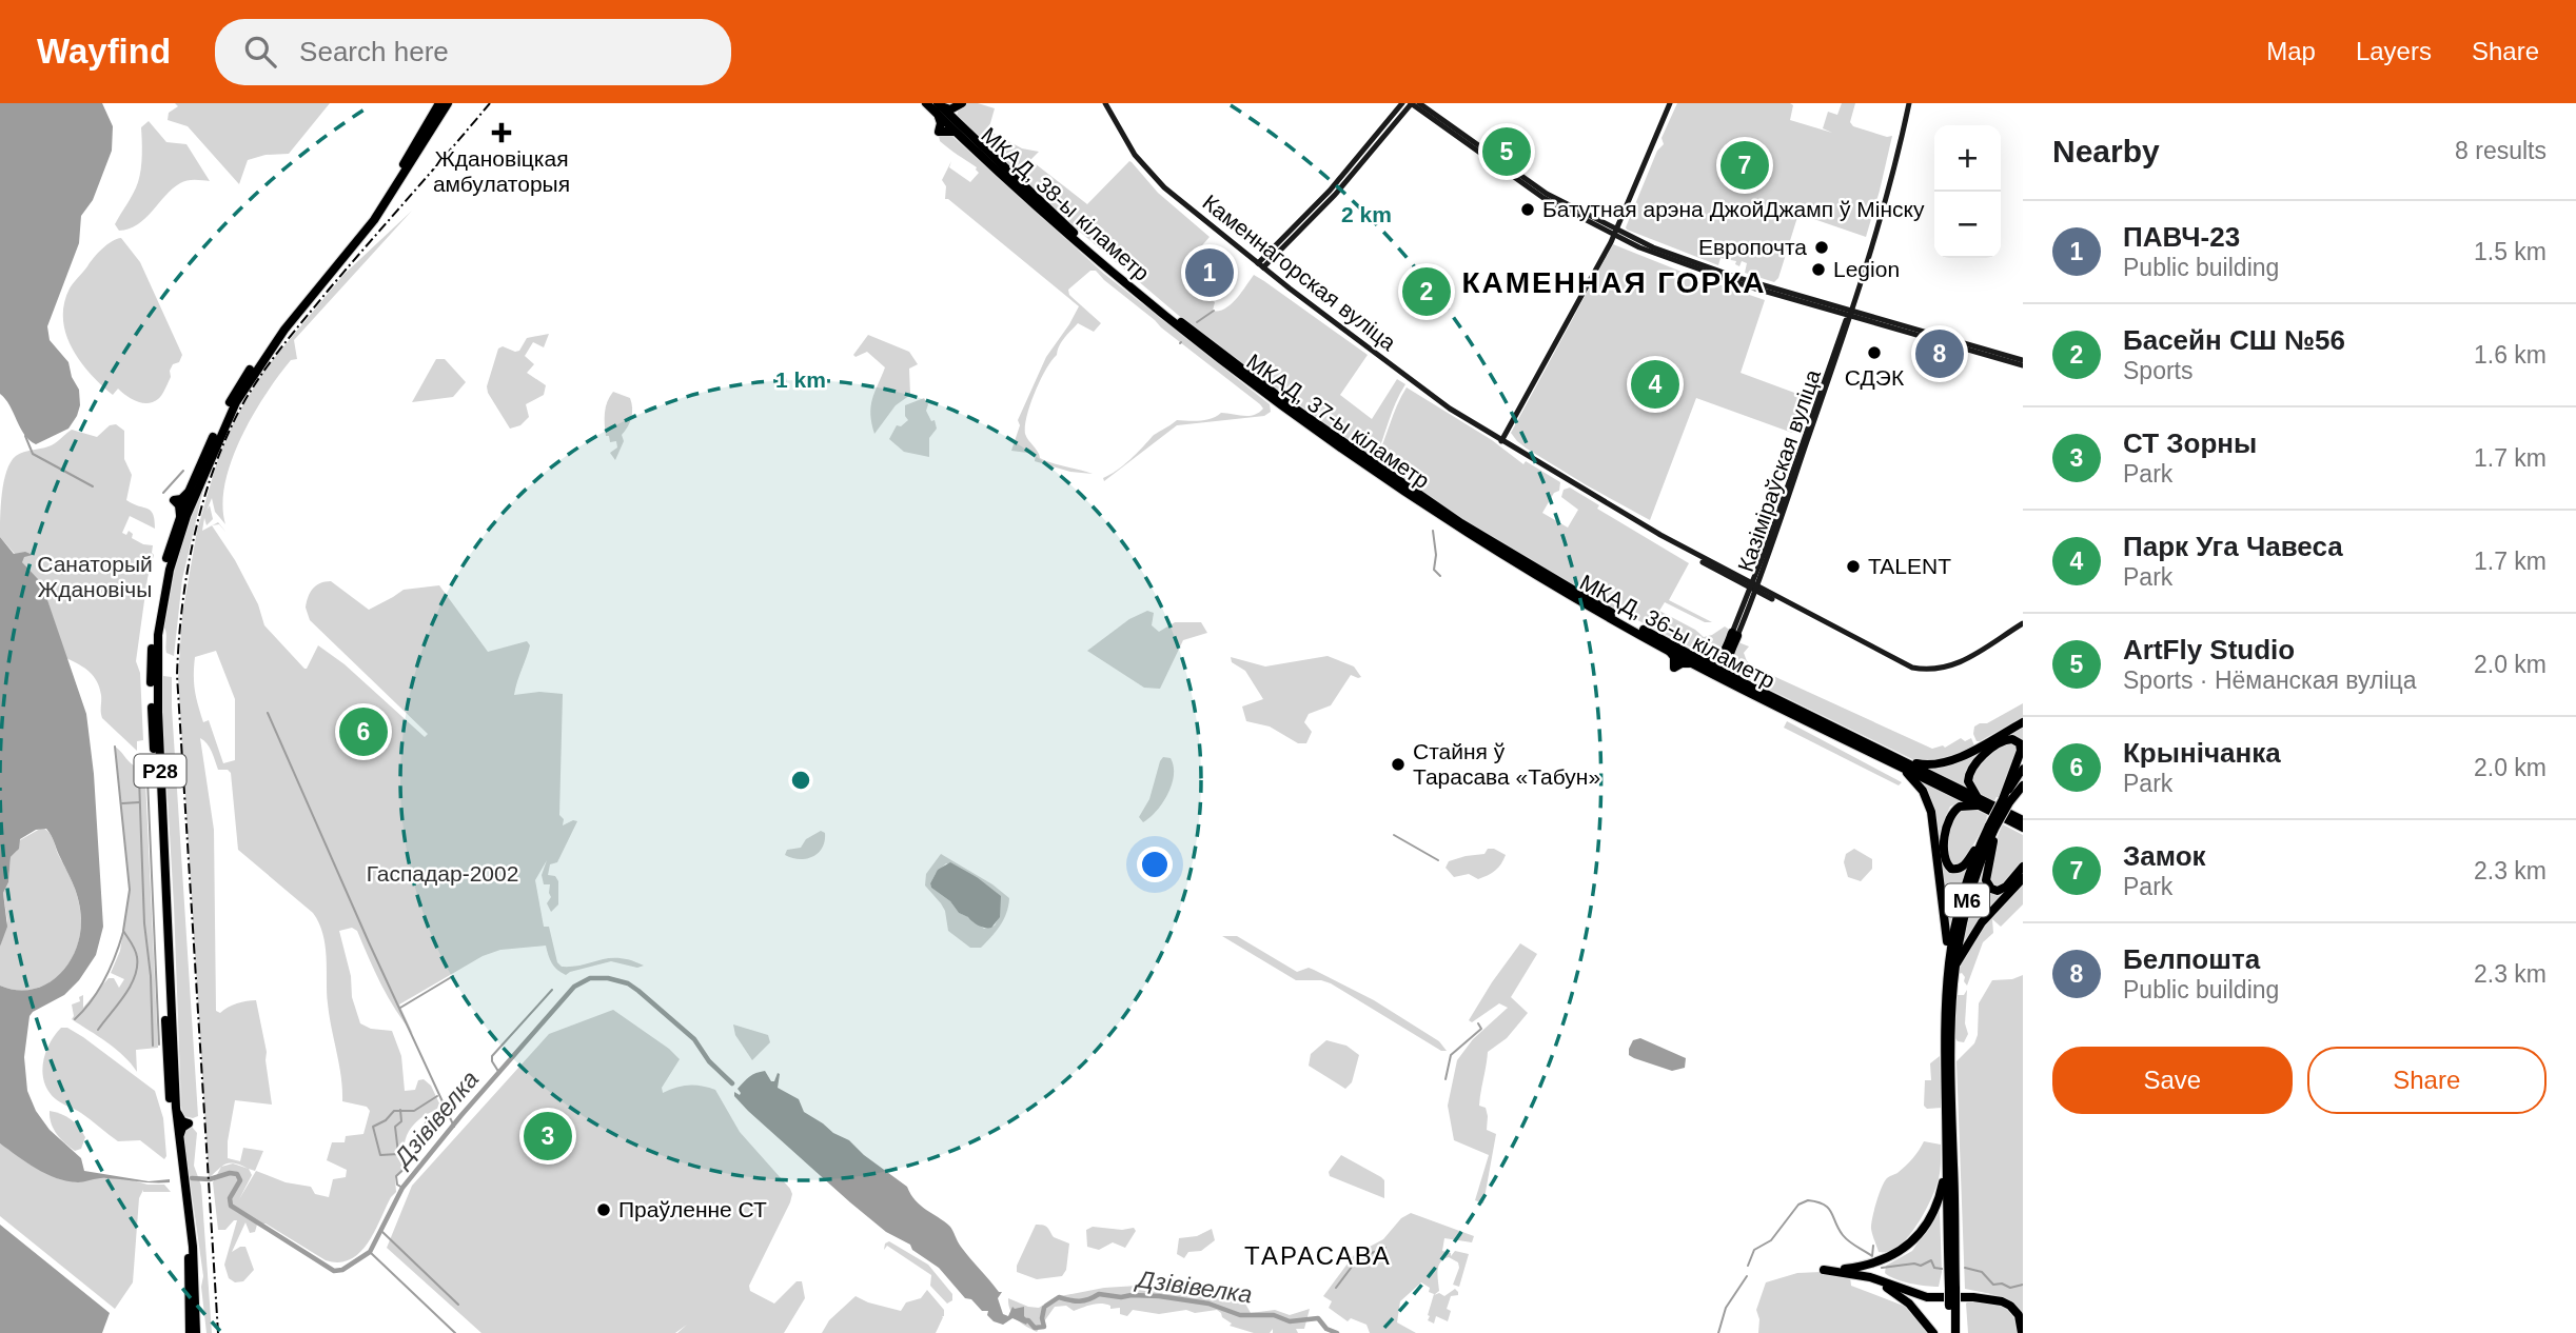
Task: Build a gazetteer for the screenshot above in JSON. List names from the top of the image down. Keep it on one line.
{"streets":{"highway":["МКАД, 38-ы кіламетр","МКАД, 37-ы кіламетр","МКАД, 36-ы кіламетр","Р28","М6"],"main road":["Каменнагорская вуліца","Казіміраўская вуліца"]},"crossings":[["МКАД, 38-ы кіламетр","МКАД, 37-ы кіламетр"],["Каменнагорская вуліца","Казіміраўская вуліца"],["МКАД, 37-ы кіламетр","МКАД, 36-ы кіламетр"]],"districts":["КАМЕННАЯ ГОРКА","ТАРАСАВА"],"water":["Дзівівелка"],"parks":["Санаторый Ждановічы","Гаспадар-2002"],"places":{"health":["Ждановіцкая амбулаторыя"],"other":["Батутная арэна ДжойДжамп ў Мінску","Европочта","Legion","СДЭК","TALENT","Стайня ў Тарасава «Табун»","Праўленне СТ"]},"page":{"header":"Wayfind","search":"Search here","nav":["Map","Layers","Share"],"heading":["Nearby","8 results"],"pins":["5","7","1","2","8","4","6","3"],"map_buttons":["+","−"],"list":[{"mark":"1","name":"ПАВЧ-23","note":"Public building","value":"1.5 km"},{"mark":"2","name":"Басейн СШ №56","note":"Sports","value":"1.6 km"},{"mark":"3","name":"СТ Зорны","note":"Park","value":"1.7 km"},{"mark":"4","name":"Парк Уга Чавеса","note":"Park","value":"1.7 km"},{"mark":"5","name":"ArtFly Studio","note":"Sports · Нёманская вуліца","value":"2.0 km"},{"mark":"6","name":"Крынічанка","note":"Park","value":"2.0 km"},{"mark":"7","name":"Замок","note":"Park","value":"2.3 km"},{"mark":"8","name":"Белпошта","note":"Public building","value":"2.3 km"}],"buttons":["Save","Share"]},"rings":["2 km","1 km"]}
